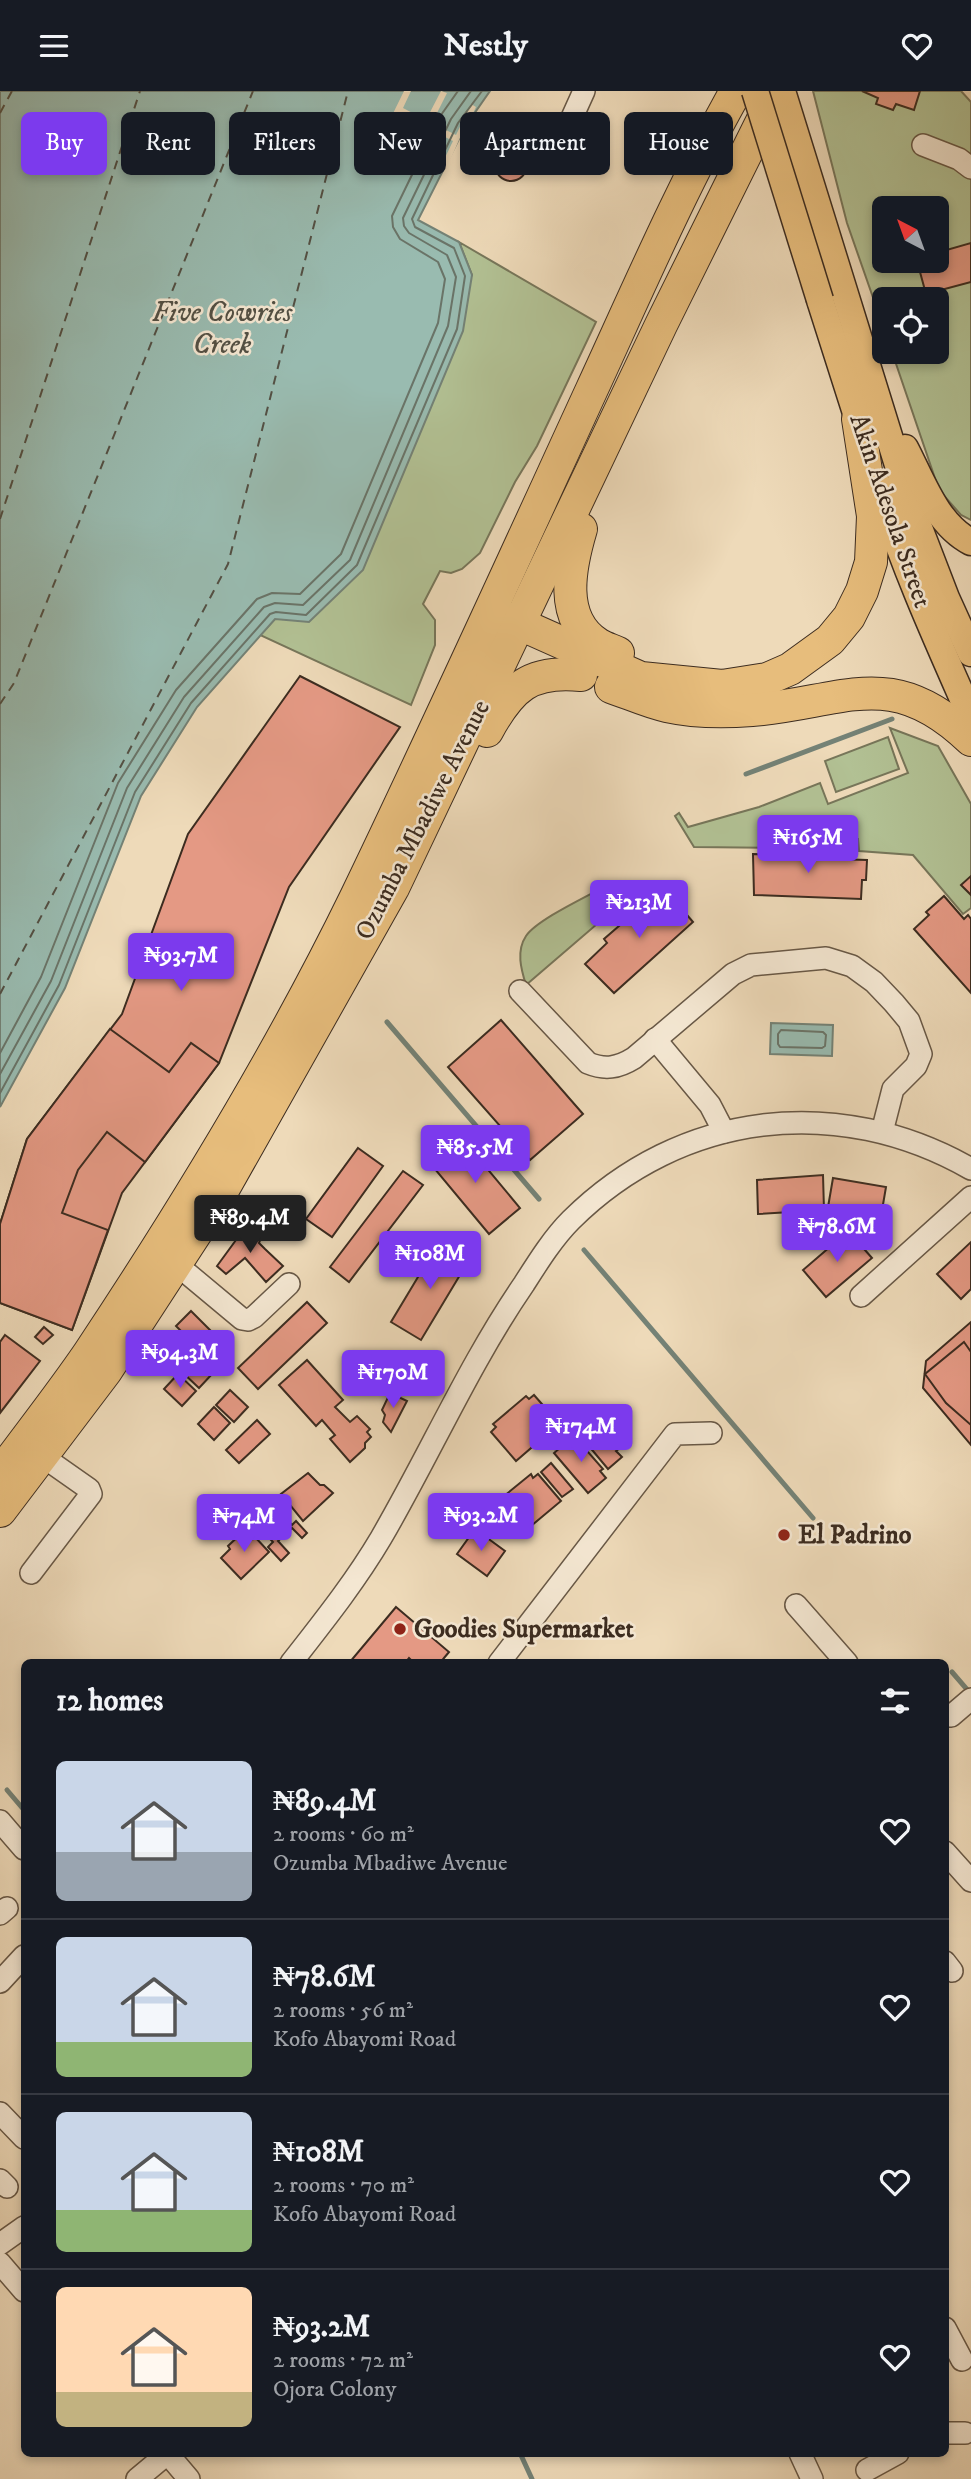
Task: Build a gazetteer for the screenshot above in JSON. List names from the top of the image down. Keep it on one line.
{"streets":{"highway":["Ozumba Mbadiwe Avenue"],"main road":["Akin Adesola Street"]},"water":["Five Cowries Creek"],"places":["El Padrino","Goodies Supermarket"],"north":"top left","page":{"header":"Nestly","chip":["Buy","Rent","Filters","New","Apartment","House"],"price":["₦165M","₦213M","₦93.7M","₦85.5M","₦89.4M","₦78.6M","₦108M","₦94.3M","₦170M","₦174M","₦93.2M","₦74M"],"heading":"12 homes","list":[{"name":"₦89.4M","note":"2 rooms · 60 m² · Ozumba Mbadiwe Avenue"},{"name":"₦78.6M","note":"2 rooms · 56 m² · Kofo Abayomi Road"},{"name":"₦108M","note":"2 rooms · 70 m² · Kofo Abayomi Road"},{"name":"₦93.2M","note":"2 rooms · 72 m² · Ojora Colony"}]}}
